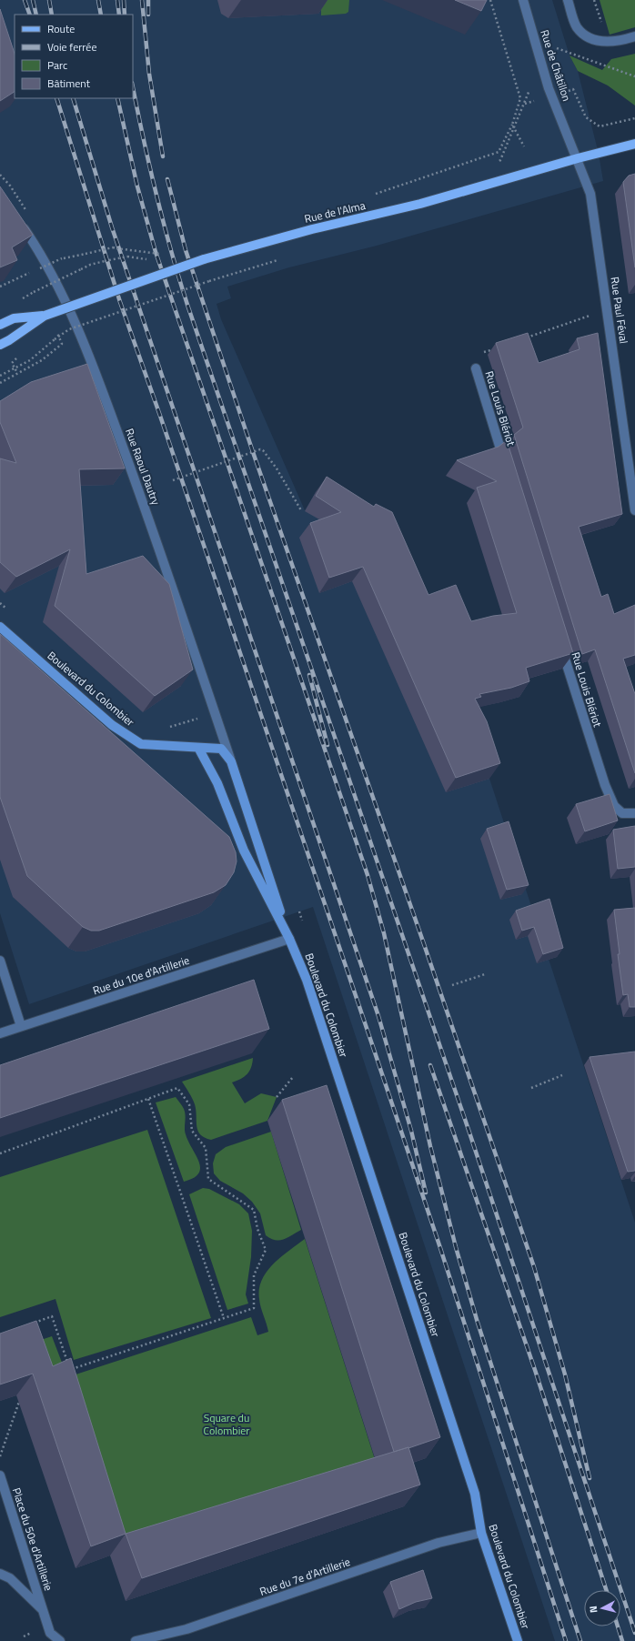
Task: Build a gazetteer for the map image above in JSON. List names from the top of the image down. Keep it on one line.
{"streets":{"main road":["Rue de l'Alma","Boulevard du Colombier"],"street":["Rue de Châtillon","Rue Paul Féval","Rue Louis Blériot","Rue Raoul Dautry","Rue du 10e d'Artillerie","Place du 50e d'Artillerie","Rue du 7e d'Artillerie"]},"crossings":[["Rue de Châtillon","Rue de l'Alma"],["Rue de Châtillon","Rue Paul Féval"],["Rue de l'Alma","Rue Paul Féval"],["Rue Raoul Dautry","Boulevard du Colombier"],["Boulevard du Colombier","Rue du 10e d'Artillerie"],["Boulevard du Colombier","Rue du 7e d'Artillerie"]],"parks":["Square du Colombier"],"legend":["Route","Voie ferrée","Parc","Bâtiment"],"north":"left"}
